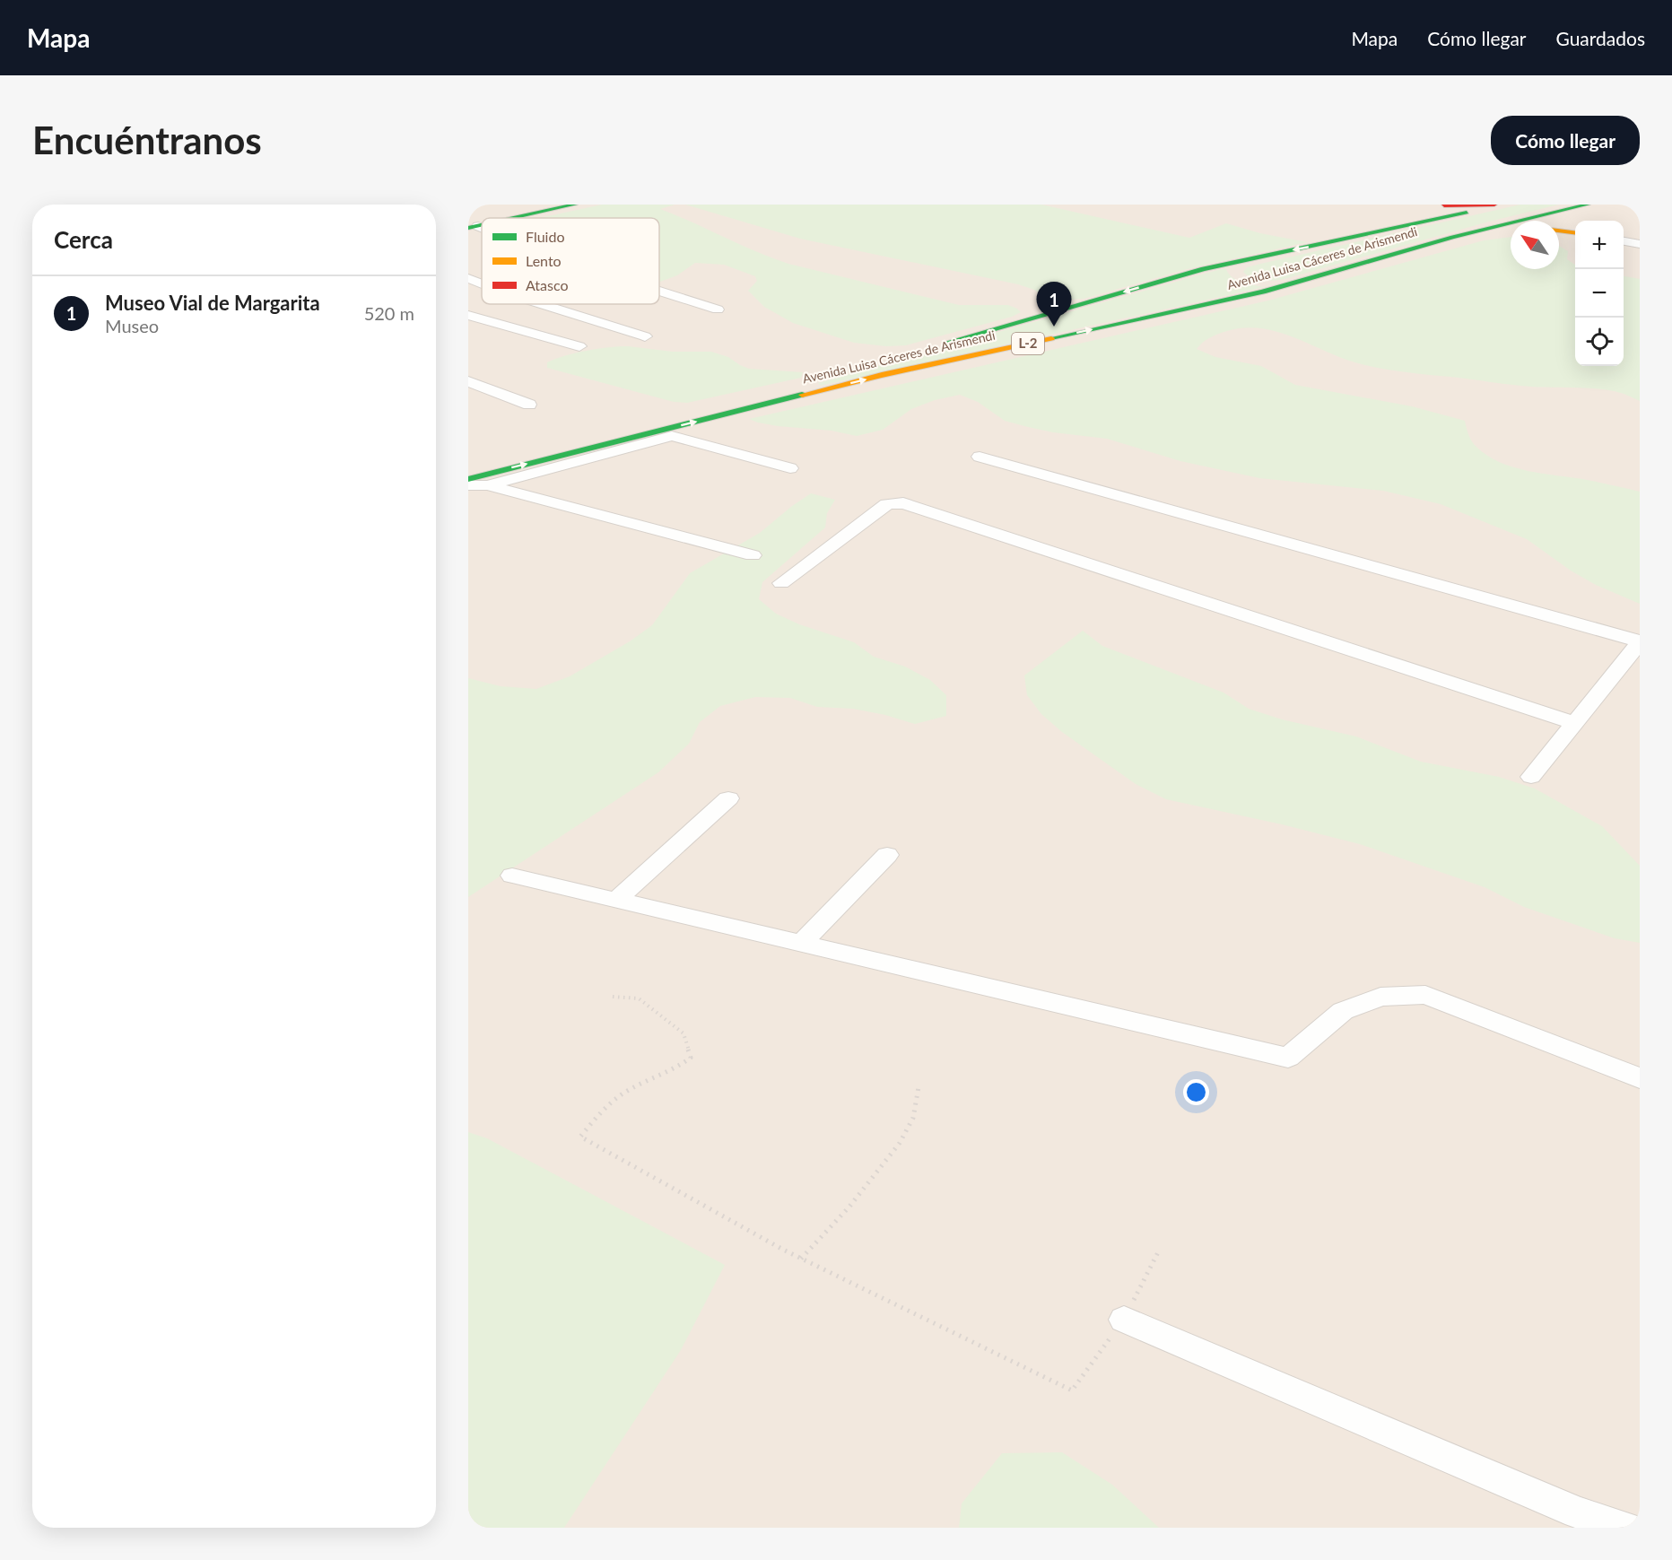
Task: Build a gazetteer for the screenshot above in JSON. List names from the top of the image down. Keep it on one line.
{"streets":{"main road":["Avenida Luisa Cáceres de Arismendi","L-2"]},"legend":["Fluido","Lento","Atasco"],"north":"top left","page":{"header":"Mapa","nav":["Mapa","Cómo llegar","Guardados"],"buttons":"Cómo llegar","title":"Encuéntranos","heading":"Cerca","map_buttons":["+","−"],"list":[{"mark":"1","name":"Museo Vial de Margarita","note":"Museo","value":"520 m"}],"pins":"1"}}
